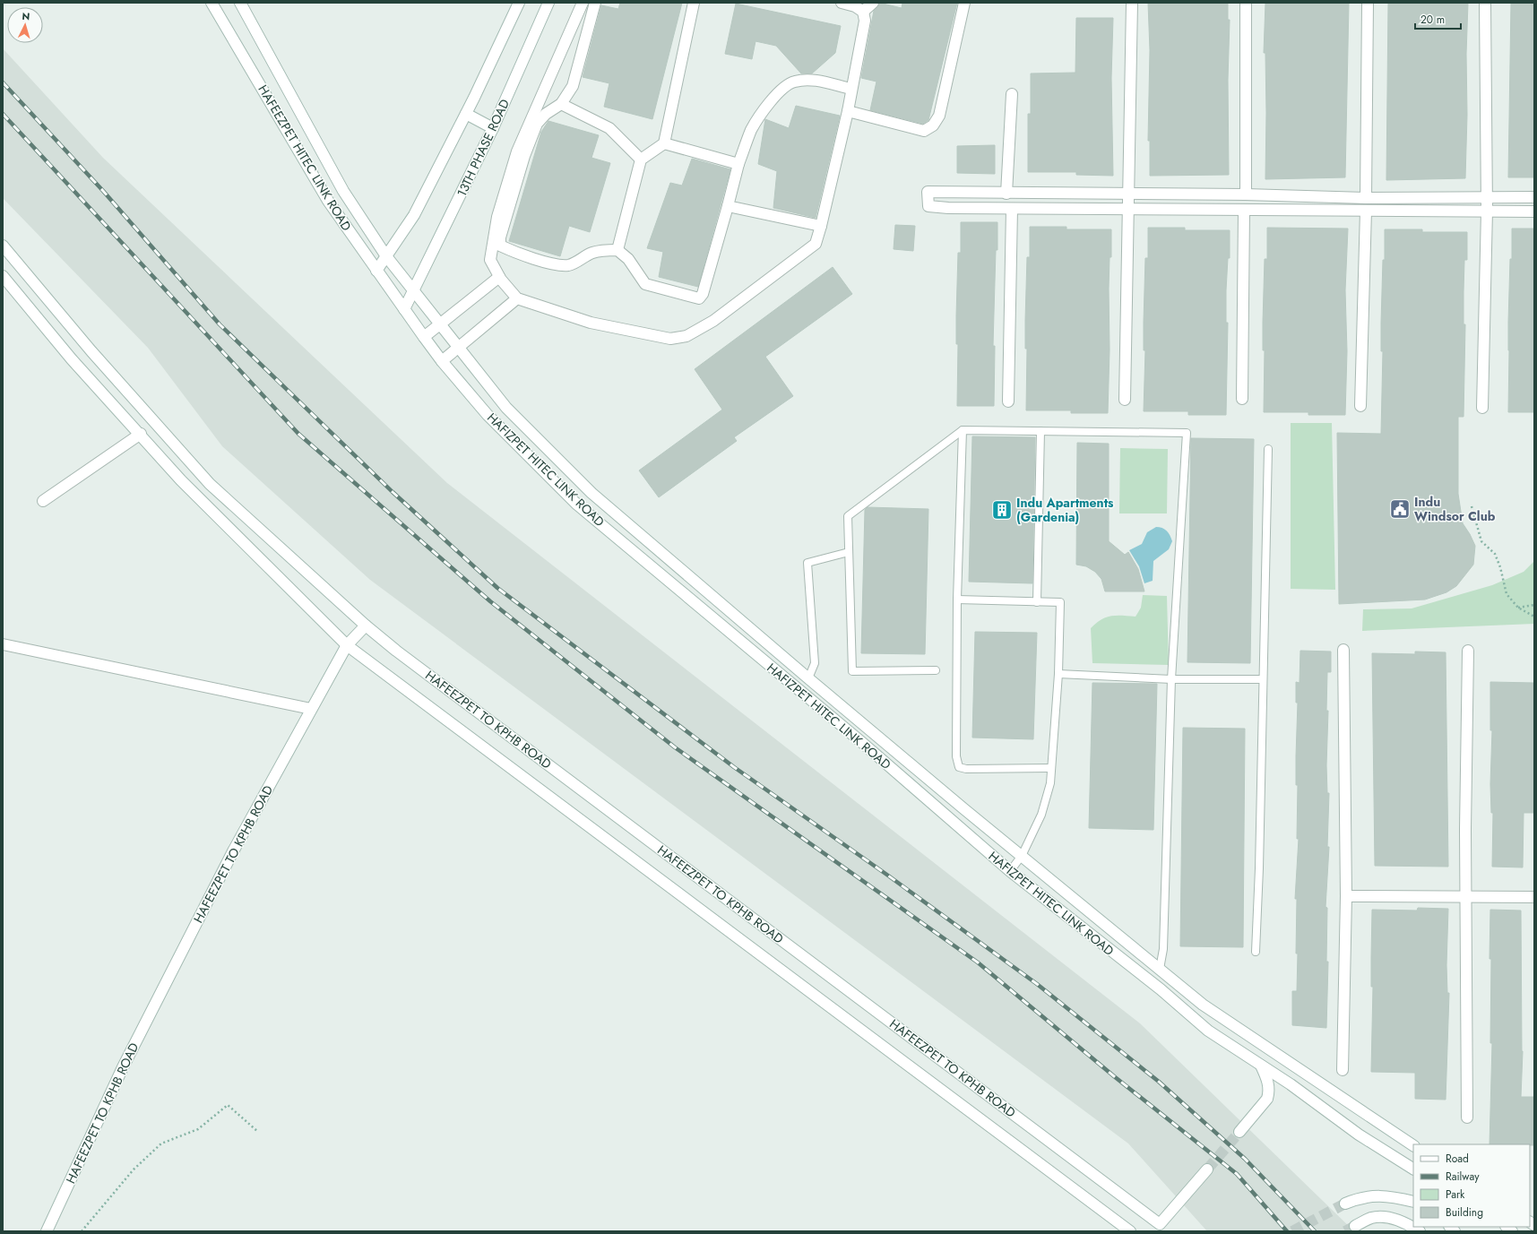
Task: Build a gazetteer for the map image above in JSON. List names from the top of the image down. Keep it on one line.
{"streets":{"street":["13TH PHASE ROAD","HAFEEZPET HITEC LINK ROAD","HAFIZPET HITEC LINK ROAD","HAFEEZPET TO KPHB ROAD"]},"crossings":[["13TH PHASE ROAD","HAFEEZPET HITEC LINK ROAD"],["13TH PHASE ROAD","HAFIZPET HITEC LINK ROAD"],["HAFEEZPET HITEC LINK ROAD","HAFIZPET HITEC LINK ROAD"]],"places":{"public building":["Indu Windsor Club"],"building":["Indu Apartments (Gardenia)"]},"legend":["Road","Railway","Park","Building"],"scale_bar":"20 m","north":"top"}
